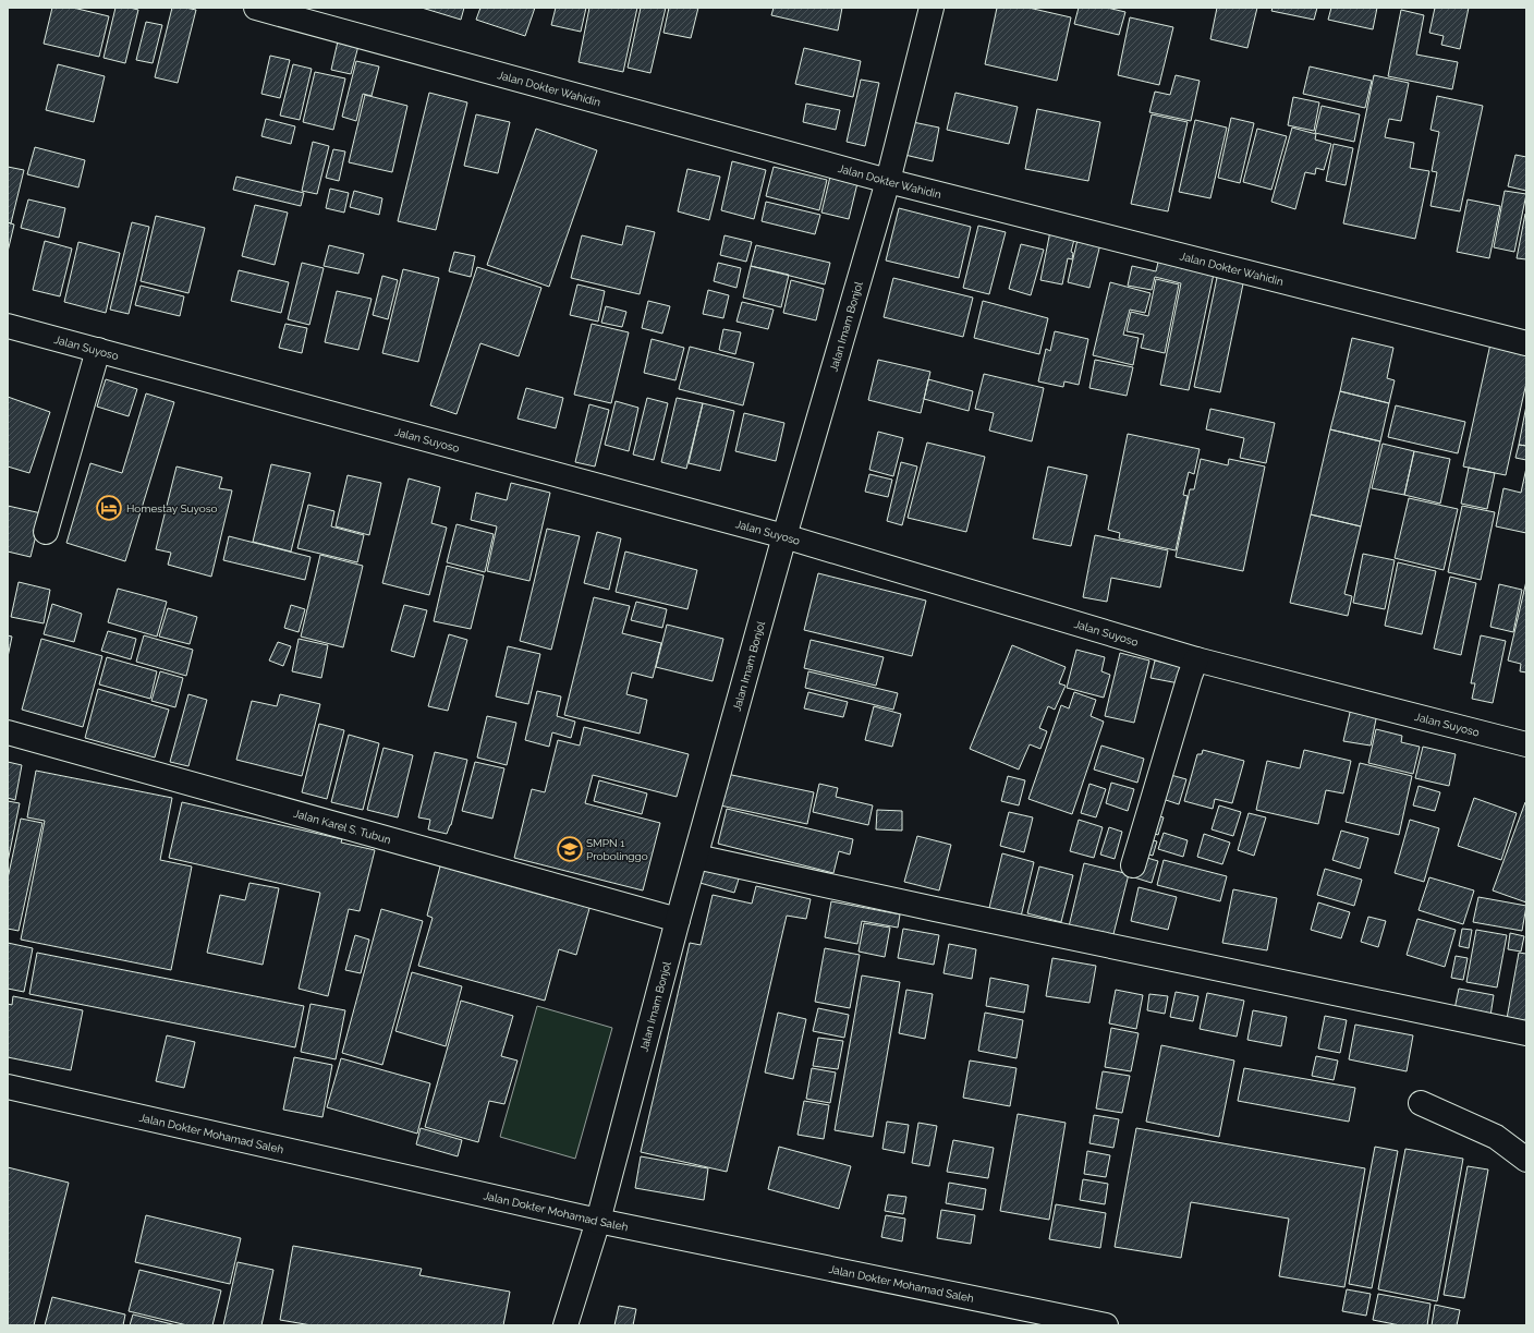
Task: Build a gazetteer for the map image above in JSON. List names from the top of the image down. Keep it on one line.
{"streets":{"street":["Jalan Dokter Wahidin","Jalan Imam Bonjol","Jalan Suyoso","Jalan Karel S. Tubun","Jalan Dokter Mohamad Saleh"]},"crossings":[["Jalan Dokter Wahidin","Jalan Imam Bonjol"],["Jalan Imam Bonjol","Jalan Suyoso"],["Jalan Imam Bonjol","Jalan Karel S. Tubun"],["Jalan Imam Bonjol","Jalan Dokter Mohamad Saleh"]],"places":{"hotel":["Homestay Suyoso"],"school or university":["SMPN 1 Probolinggo"]}}
